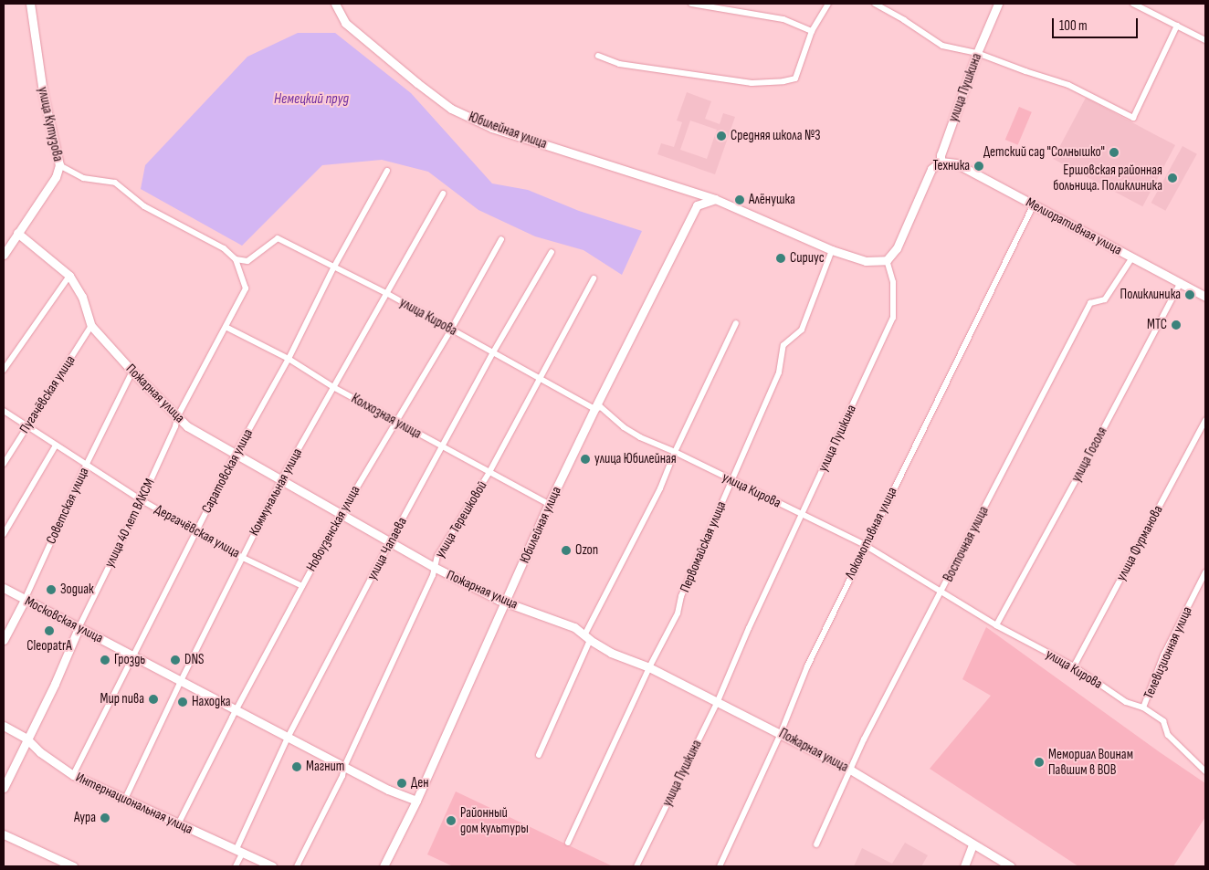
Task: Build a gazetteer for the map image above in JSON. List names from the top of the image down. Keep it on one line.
{"streets":{"street":["улица Пушкина","улица Кутузова","Юбилейная улица","Мелиоративная улица","улица Кирова","Пожарная улица","Пугачёвская улица","Колхозная улица","улица Гоголя","Саратовская улица","Коммунальная улица","Советская улица","улица Терешковой","улица 40 лет ВЛКСМ","Новоузенская улица","Дергачёвская улица","Локомотивная улица","улица Фурманова","Восточная улица","Первомайская улица","улица Чапаева","Московская улица","Телевизионная улица","Интернациональная улица"]},"crossings":[["улица Пушкина","Юбилейная улица"],["улица Пушкина","Мелиоративная улица"],["улица Пушкина","улица Кирова"],["улица Пушкина","Пожарная улица"],["улица Кутузова","Пожарная улица"],["Юбилейная улица","улица Кирова"],["Юбилейная улица","Пожарная улица"],["Юбилейная улица","Колхозная улица"],["Юбилейная улица","Первомайская улица"],["Юбилейная улица","Московская улица"],["Мелиоративная улица","улица Гоголя"],["Мелиоративная улица","Локомотивная улица"],["Мелиоративная улица","Восточная улица"],["улица Кирова","улица Гоголя"],["улица Кирова","Саратовская улица"],["улица Кирова","Коммунальная улица"],["улица Кирова","улица Терешковой"],["улица Кирова","улица 40 лет ВЛКСМ"],["улица Кирова","Новоузенская улица"],["улица Кирова","Локомотивная улица"],["улица Кирова","улица Фурманова"],["улица Кирова","Восточная улица"],["улица Кирова","Первомайская улица"],["улица Кирова","улица Чапаева"],["улица Кирова","Телевизионная улица"],["Пожарная улица","Пугачёвская улица"],["Пожарная улица","Саратовская улица"],["Пожарная улица","Коммунальная улица"],["Пожарная улица","Советская улица"],["Пожарная улица","улица Терешковой"],["Пожарная улица","улица 40 лет ВЛКСМ"],["Пожарная улица","Новоузенская улица"],["Пожарная улица","Локомотивная улица"],["Пожарная улица","Восточная улица"],["Пожарная улица","Первомайская улица"],["Пожарная улица","улица Чапаева"],["Пугачёвская улица","Дергачёвская улица"],["Колхозная улица","Саратовская улица"],["Колхозная улица","Коммунальная улица"],["Колхозная улица","улица Терешковой"],["Колхозная улица","улица 40 лет ВЛКСМ"],["Колхозная улица","Новоузенская улица"],["Колхозная улица","улица Чапаева"],["Саратовская улица","Дергачёвская улица"],["Саратовская улица","Московская улица"],["Саратовская улица","Интернациональная улица"],["Коммунальная улица","Дергачёвская улица"],["Коммунальная улица","Московская улица"],["Коммунальная улица","Интернациональная улица"],["Советская улица","Дергачёвская улица"],["Советская улица","Московская улица"],["улица Терешковой","Московская улица"],["улица 40 лет ВЛКСМ","Дергачёвская улица"],["улица 40 лет ВЛКСМ","Московская улица"],["улица 40 лет ВЛКСМ","Интернациональная улица"],["Новоузенская улица","Дергачёвская улица"],["Новоузенская улица","Московская улица"],["Новоузенская улица","Интернациональная улица"],["улица Чапаева","Московская улица"],["улица Чапаева","Интернациональная улица"]],"water":["Немецкий пруд"],"places":["Средняя школа №3","Детский сад \"Солнышко\"","Техника","Ершовская районная больница. Поликлиника","Алёнушка","Сириус","Поликлиника","МТС","улица Юбилейная","Ozon","Зодиак","CleopatrA","Гроздь","DNS","Мир пива","Находка","Мемориал Воинам Павшим в ВОВ","Магнит","Ден","Аура","Районный дом культуры"],"scale_bar":"100 m"}
